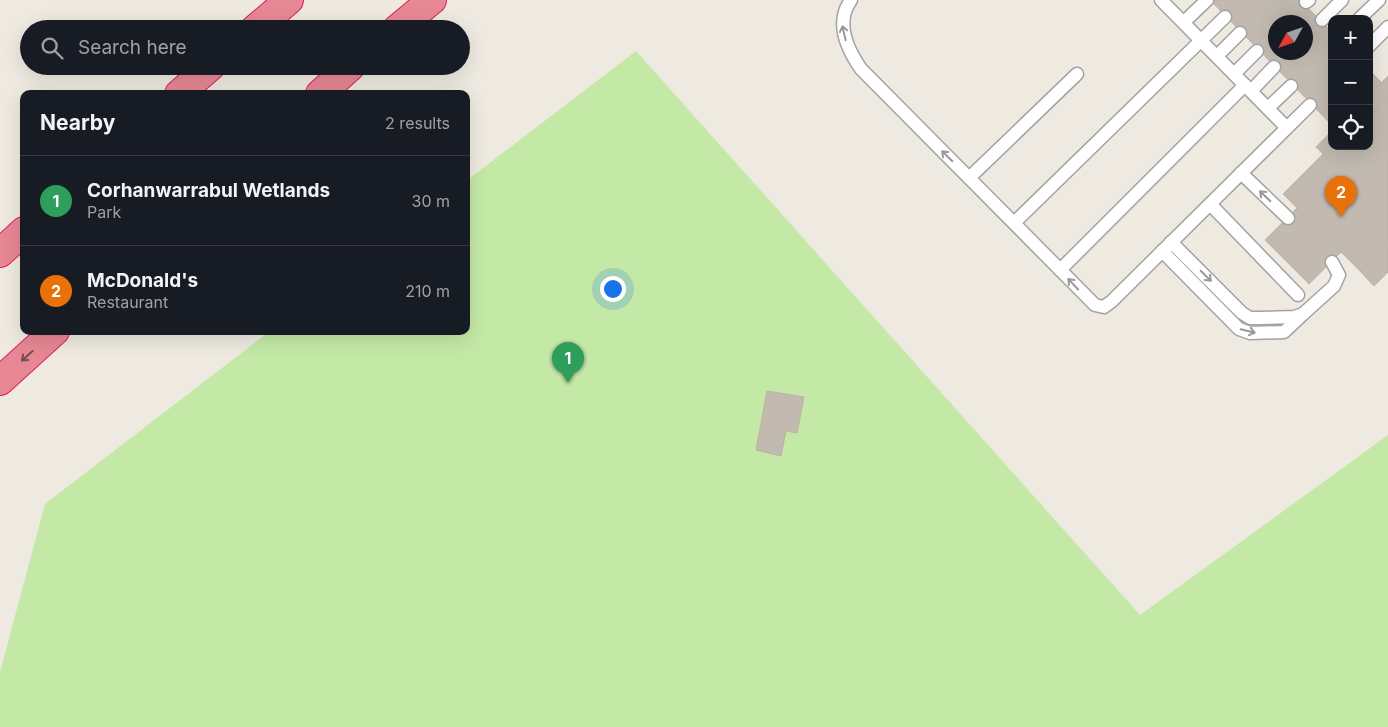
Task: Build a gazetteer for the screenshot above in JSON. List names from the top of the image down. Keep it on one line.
{"north":"bottom left","page":{"map_buttons":["+","−"],"search":"Search here","heading":["Nearby","2 results"],"list":[{"mark":"1","name":"Corhanwarrabul Wetlands","note":"Park","value":"30 m"},{"mark":"2","name":"McDonald's","note":"Restaurant","value":"210 m"}],"pins":["2","1"]}}
